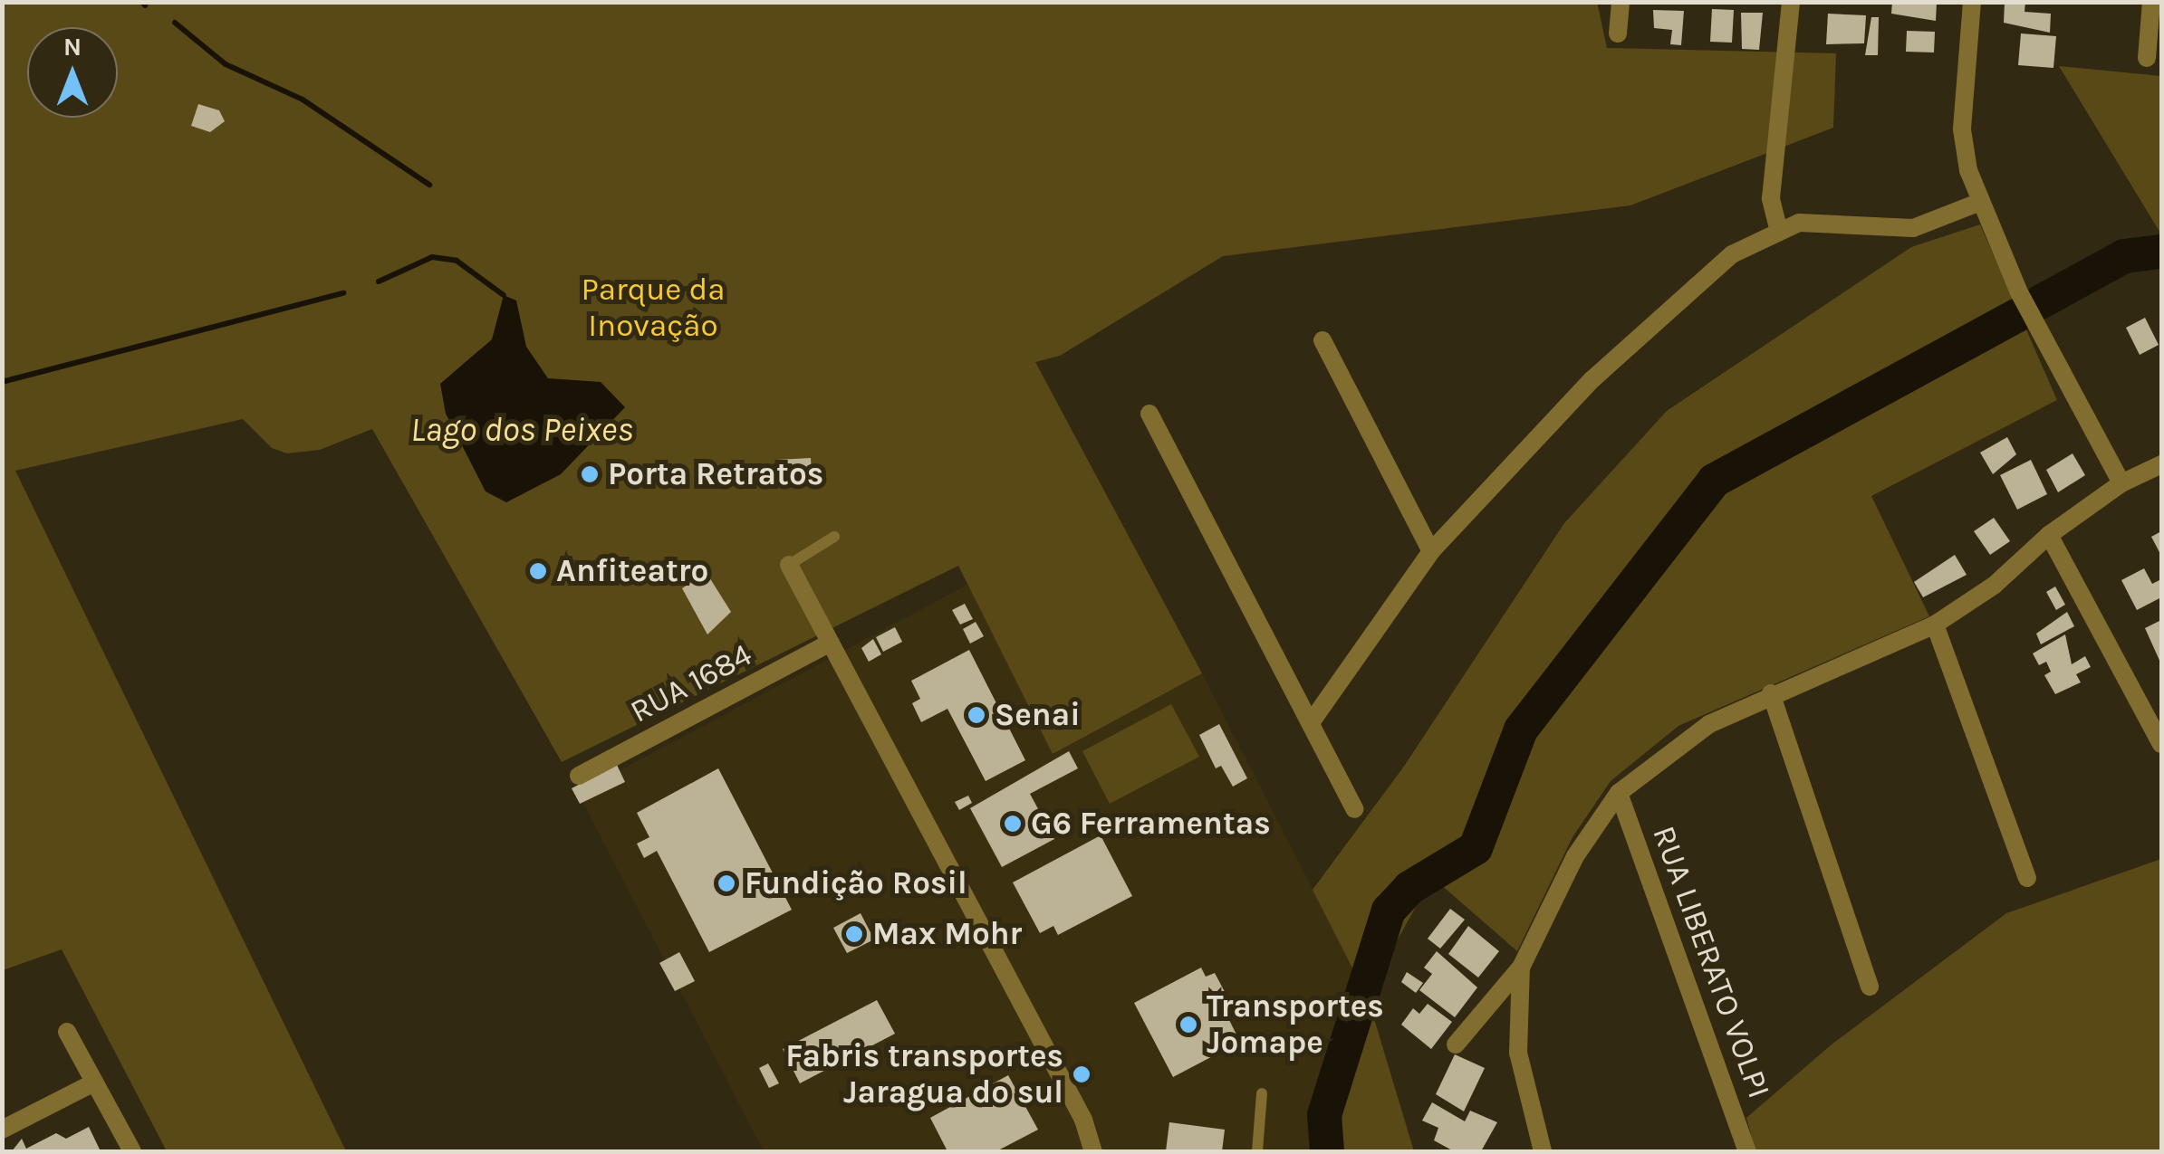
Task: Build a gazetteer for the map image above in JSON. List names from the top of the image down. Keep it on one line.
{"streets":{"street":["RUA 1684","RUA LIBERATO VOLPI"]},"water":["Lago dos Peixes"],"parks":["Parque da Inovação"],"places":["Porta Retratos","Anfiteatro","Senai","G6 Ferramentas","Fundição Rosil","Max Mohr","Transportes Jomape","Fabris transportes Jaragua do sul"],"north":"top"}
